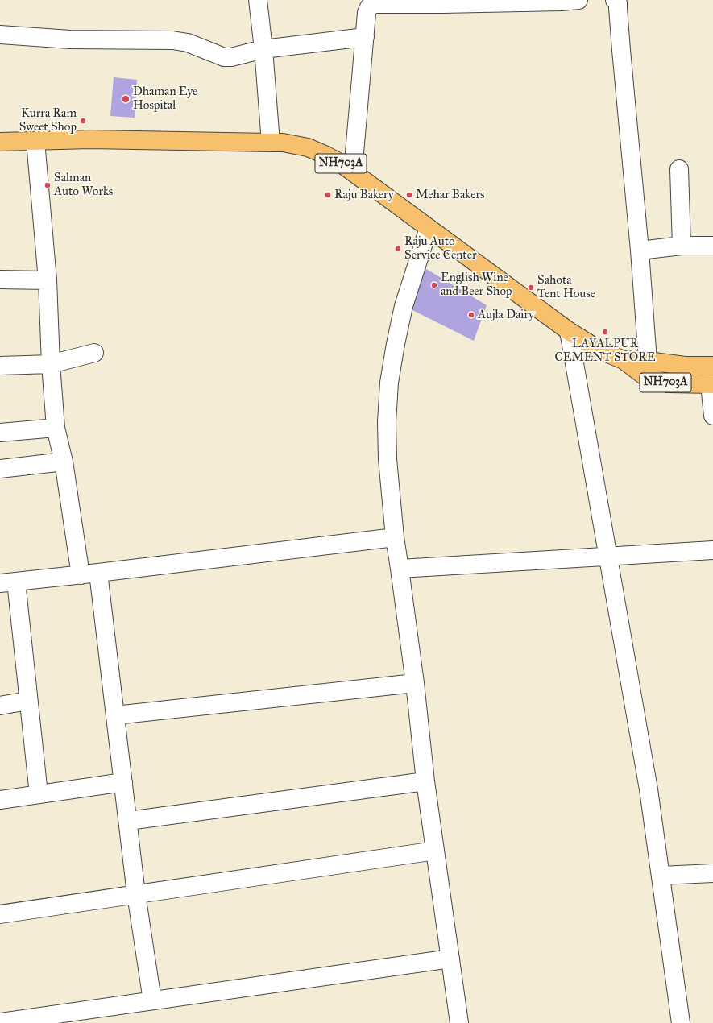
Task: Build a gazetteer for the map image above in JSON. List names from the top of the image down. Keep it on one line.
{"streets":{"highway":["NH703A"]},"places":["Dhaman Eye Hospital","Kurra Ram Sweet Shop","Salman Auto Works","Raju Bakery","Mehar Bakers","Raju Auto Service Center","English Wine and Beer Shop","Sahota Tent House","Aujla Dairy","LAYALPUR CEMENT STORE"]}
